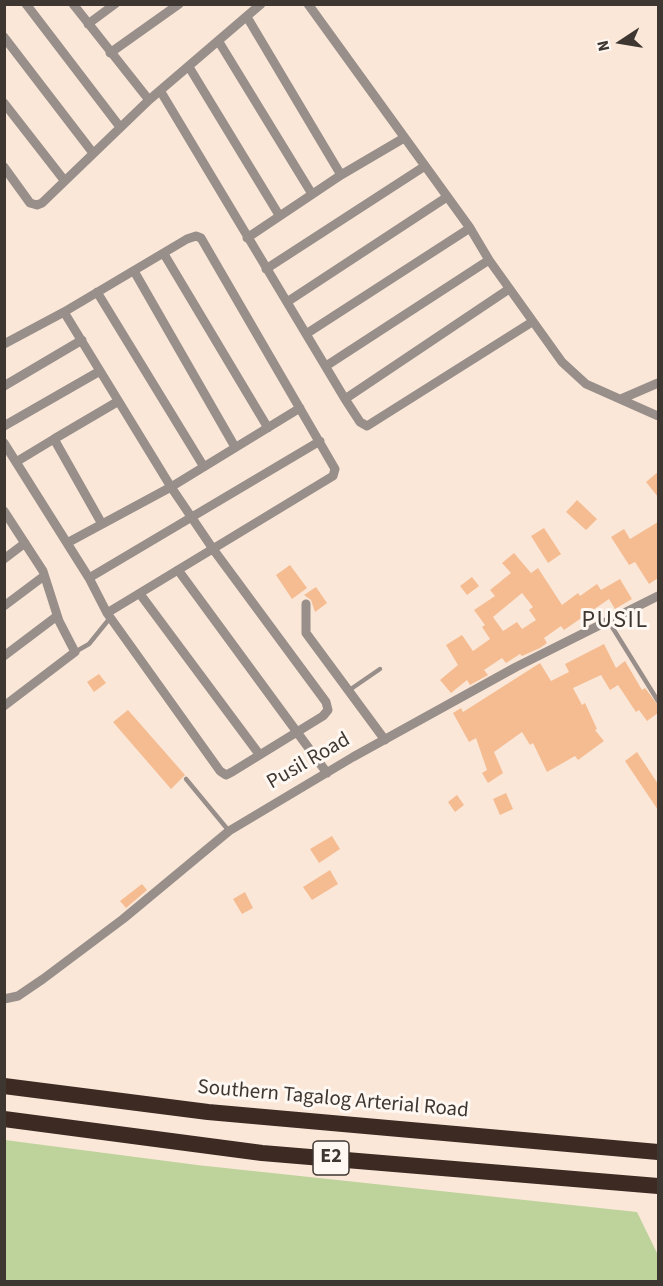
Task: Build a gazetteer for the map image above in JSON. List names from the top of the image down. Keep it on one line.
{"streets":{"highway":["Southern Tagalog Arterial Road","E2"],"street":["Pusil Road"]},"districts":["PUSIL"],"north":"left"}
